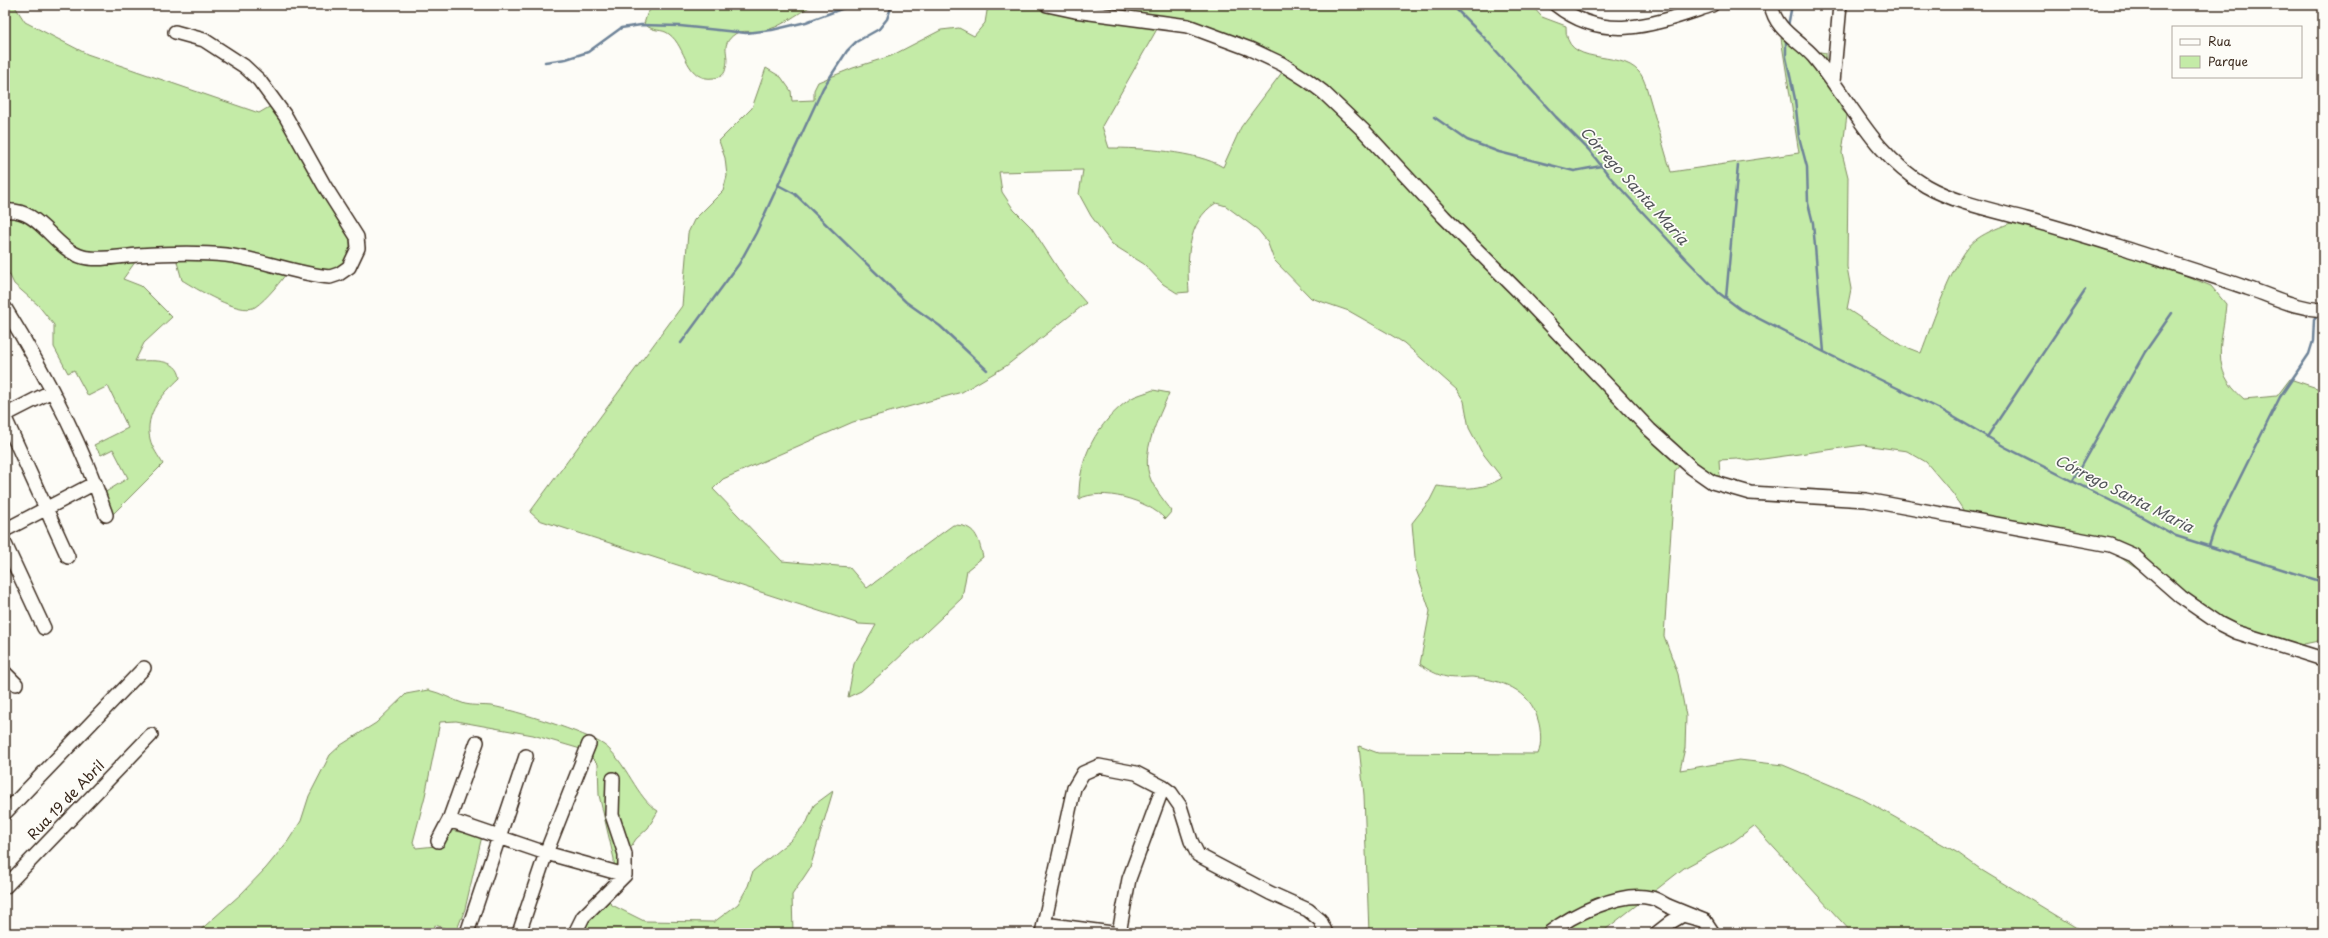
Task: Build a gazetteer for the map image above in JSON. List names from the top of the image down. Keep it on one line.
{"streets":{"street":["Rua 19 de Abril"]},"water":["Córrego Santa Maria"],"legend":["Rua","Parque"]}
